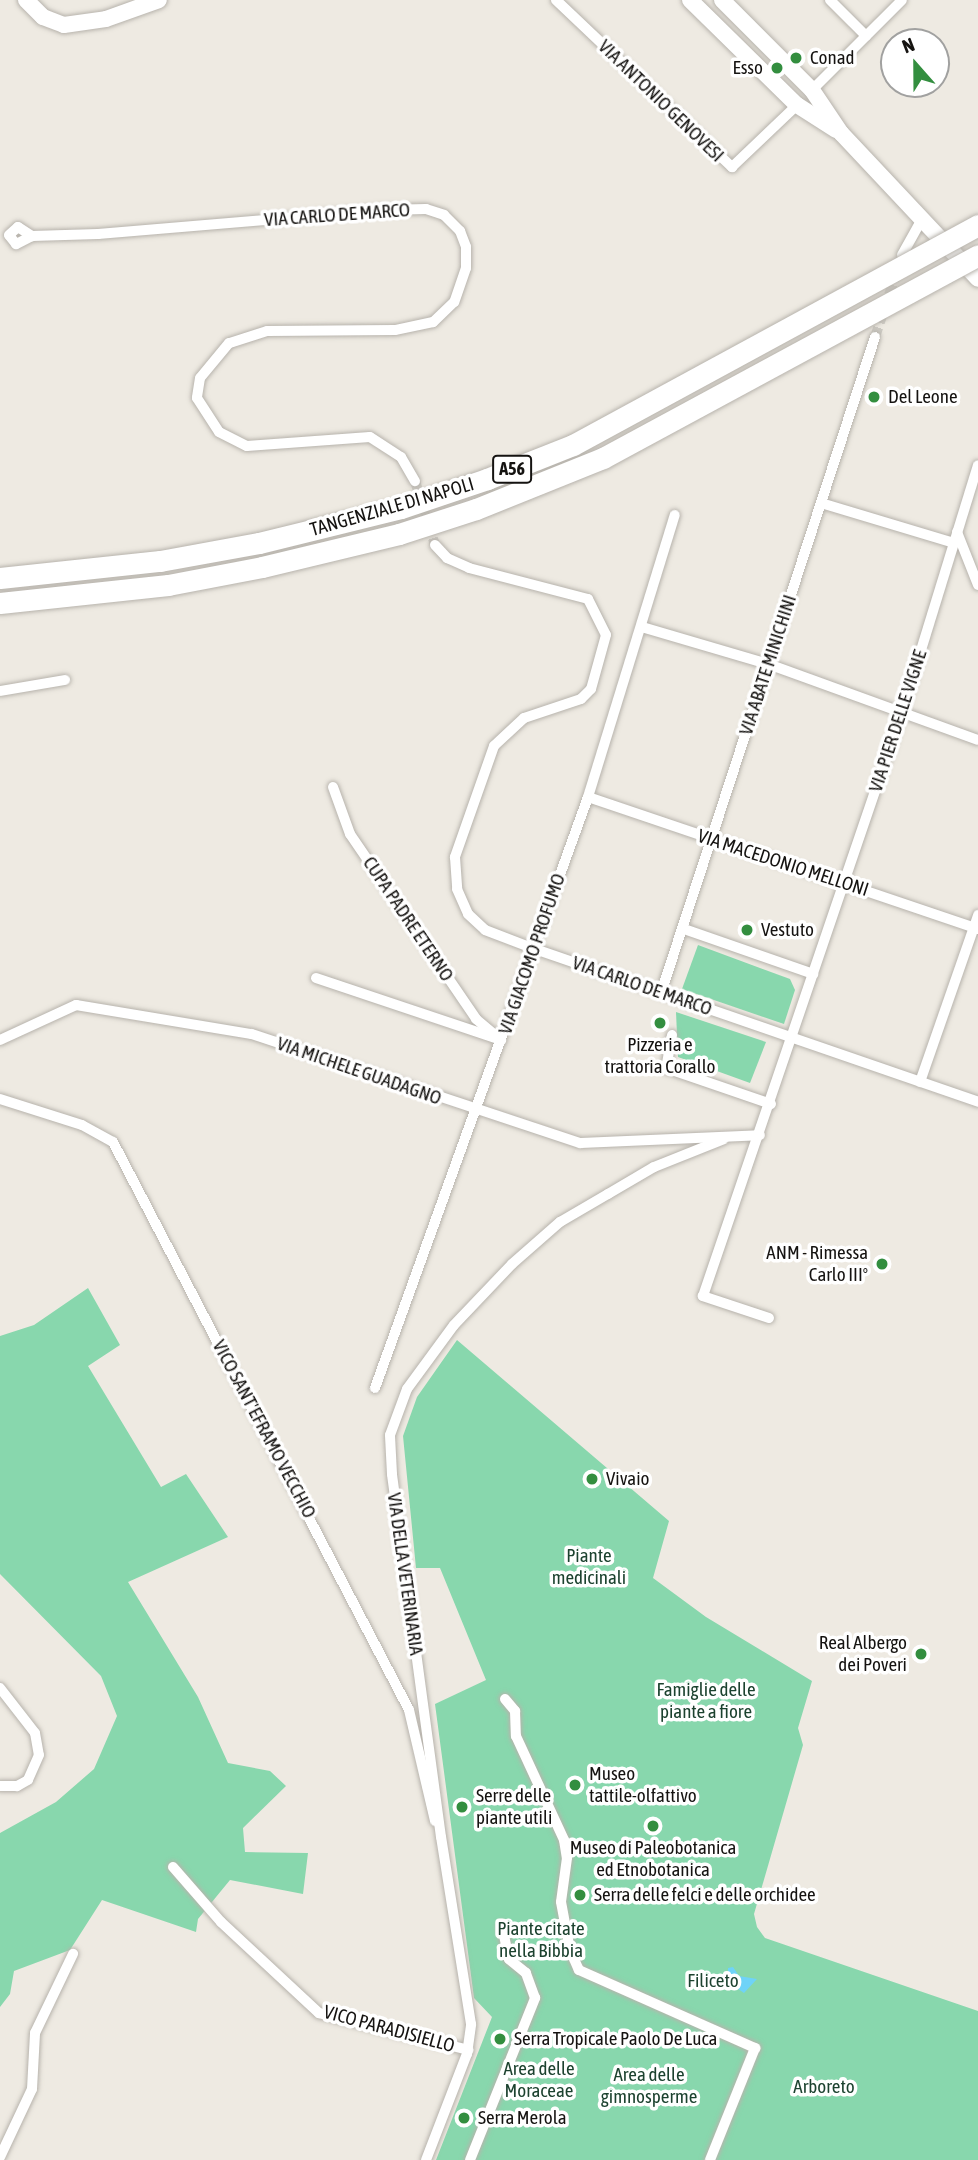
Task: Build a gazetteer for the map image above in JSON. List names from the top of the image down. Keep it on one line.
{"streets":{"highway":["A56","TANGENZIALE DI NAPOLI"],"street":["VIA ANTONIO GENOVESI","VIA CARLO DE MARCO","VIA ABATE MINICHINI","VIA PIER DELLE VIGNE","VIA MACEDONIO MELLONI","CUPA PADRE ETERNO","VIA GIACOMO PROFUMO","VIA MICHELE GUADAGNO","VICO SANT'EFRAMO VECCHIO","VIA DELLA VETERINARIA","VICO PARADISIELLO"]},"crossings":[["VIA CARLO DE MARCO","VIA ABATE MINICHINI"],["VIA CARLO DE MARCO","VIA PIER DELLE VIGNE"],["VIA CARLO DE MARCO","VIA GIACOMO PROFUMO"],["VIA ABATE MINICHINI","VIA MACEDONIO MELLONI"],["VIA PIER DELLE VIGNE","VIA MACEDONIO MELLONI"],["VIA MACEDONIO MELLONI","VIA GIACOMO PROFUMO"],["CUPA PADRE ETERNO","VIA GIACOMO PROFUMO"],["VIA GIACOMO PROFUMO","VIA MICHELE GUADAGNO"],["VIA MICHELE GUADAGNO","VIA DELLA VETERINARIA"],["VICO SANT'EFRAMO VECCHIO","VIA DELLA VETERINARIA"],["VIA DELLA VETERINARIA","VICO PARADISIELLO"]],"parks":["Piante medicinali","Famiglie delle piante a fiore","Piante citate nella Bibbia","Filiceto","Area delle Moraceae","Area delle gimnosperme","Arboreto"],"places":["Conad","Esso","Del Leone","Vestuto","Pizzeria e trattoria Corallo","ANM - Rimessa Carlo III°","Vivaio","Real Albergo dei Poveri","Museo tattile-olfattivo","Serre delle piante utili","Museo di Paleobotanica ed Etnobotanica","Serra delle felci e delle orchidee","Serra Tropicale Paolo De Luca","Serra Merola"],"north":"top"}
